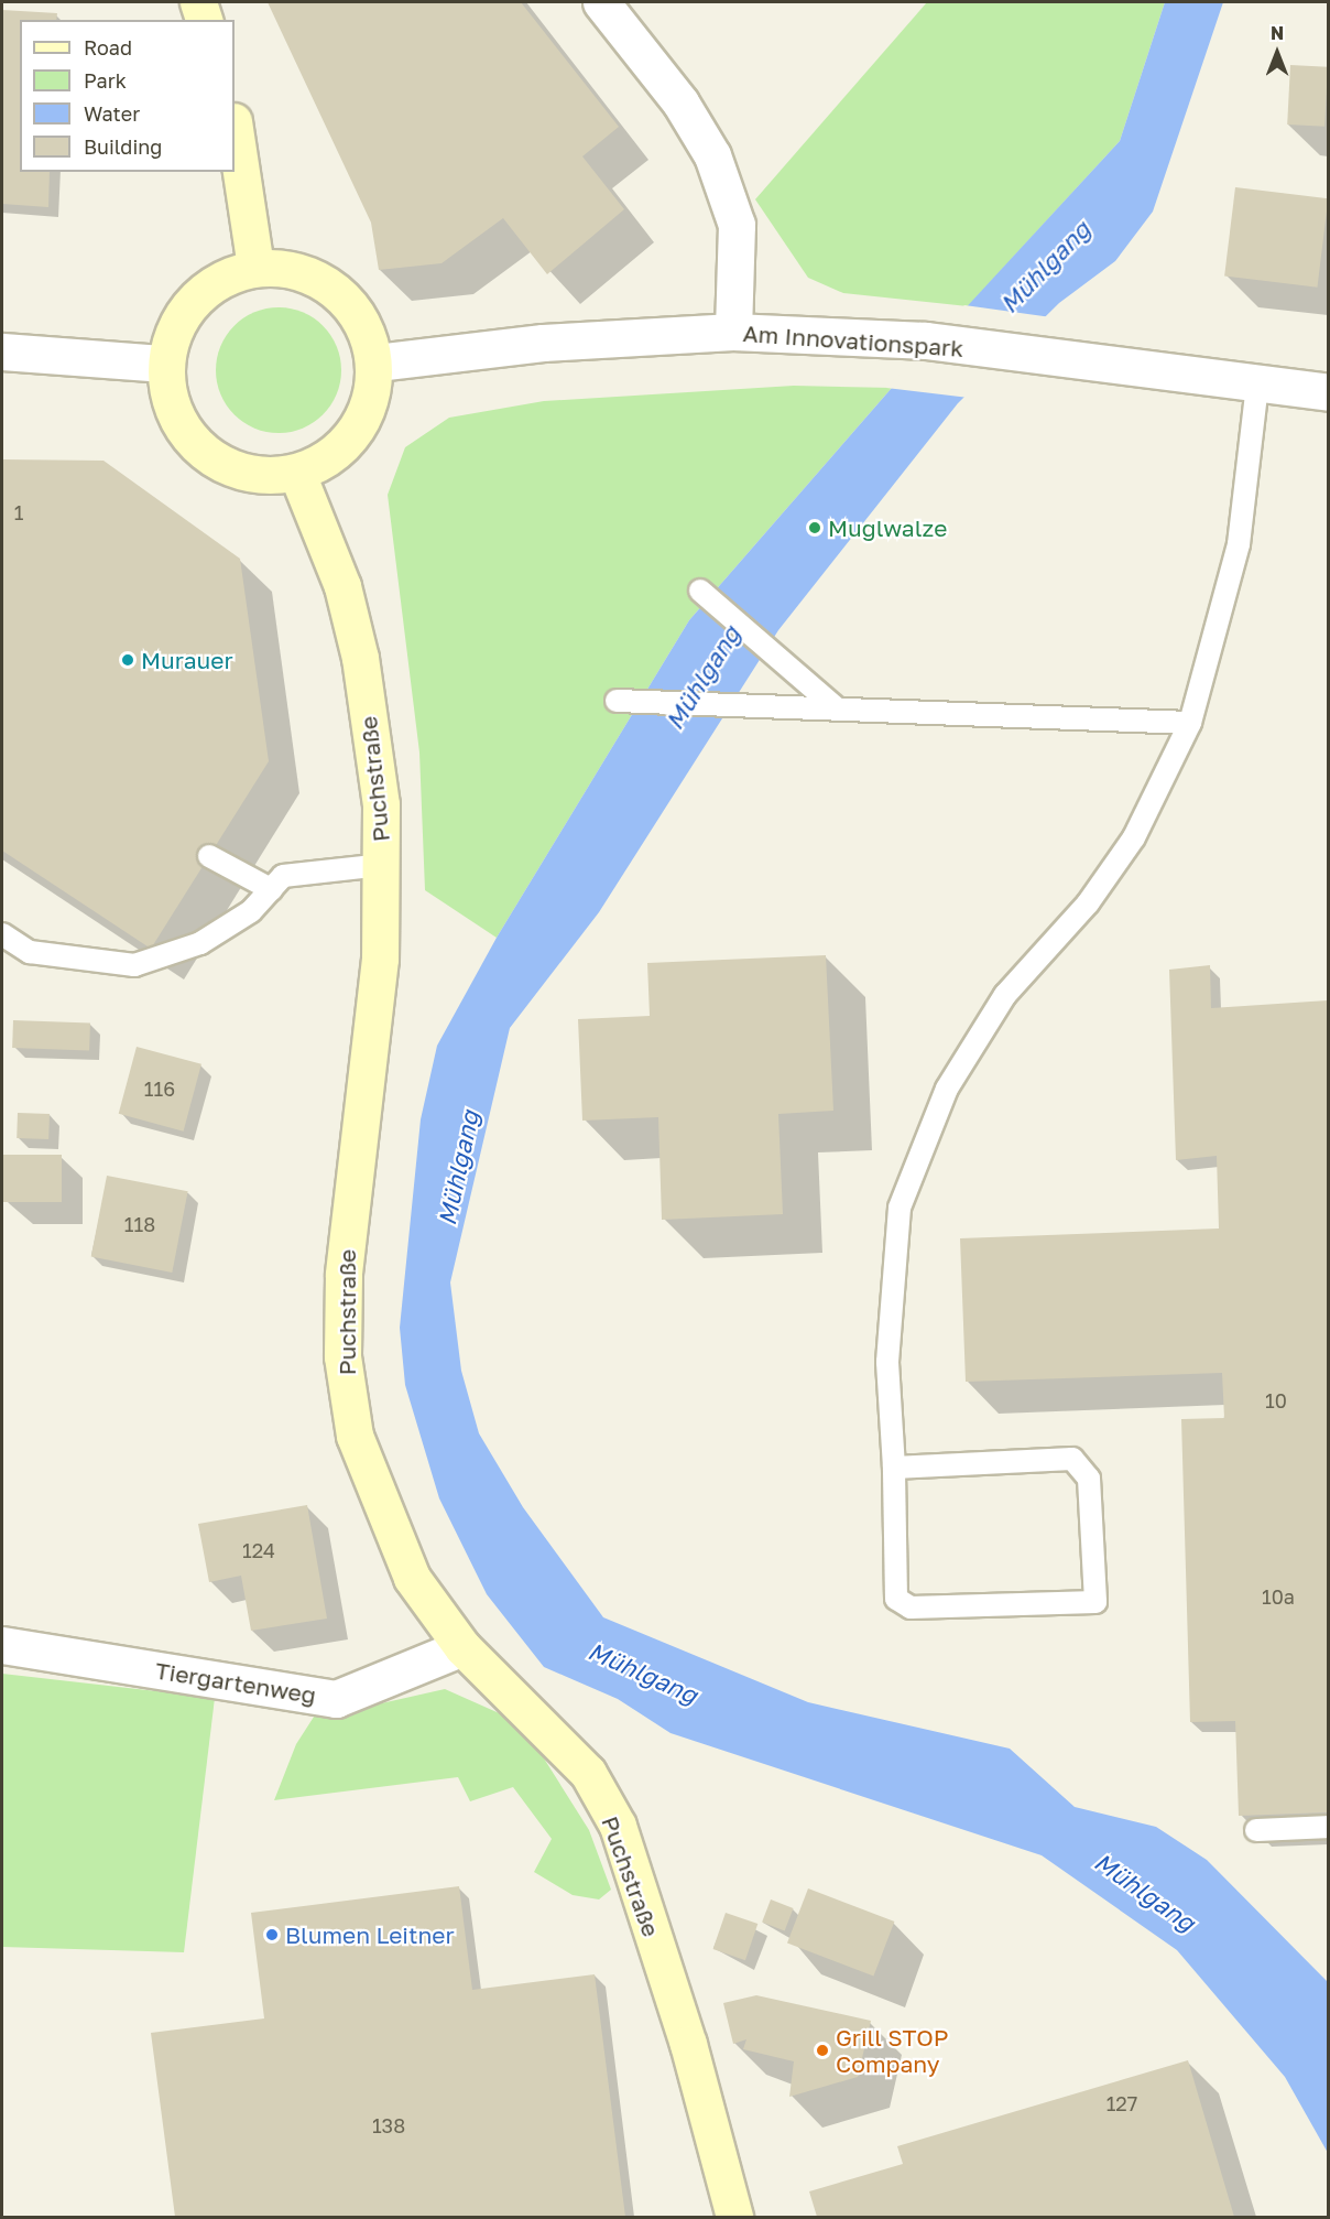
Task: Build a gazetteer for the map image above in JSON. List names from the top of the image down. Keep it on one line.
{"streets":{"main road":["Puchstraße"],"street":["Am Innovationspark","Tiergartenweg"]},"crossings":[["Am Innovationspark","Puchstraße"],["Puchstraße","Tiergartenweg"]],"water":["Mühlgang"],"places":["Muglwalze","Murauer","Blumen Leitner","Grill STOP Company"],"house_numbers":["1","116","118","10","124","10a","127","138"],"legend":["Road","Park","Water","Building"],"north":"top"}
